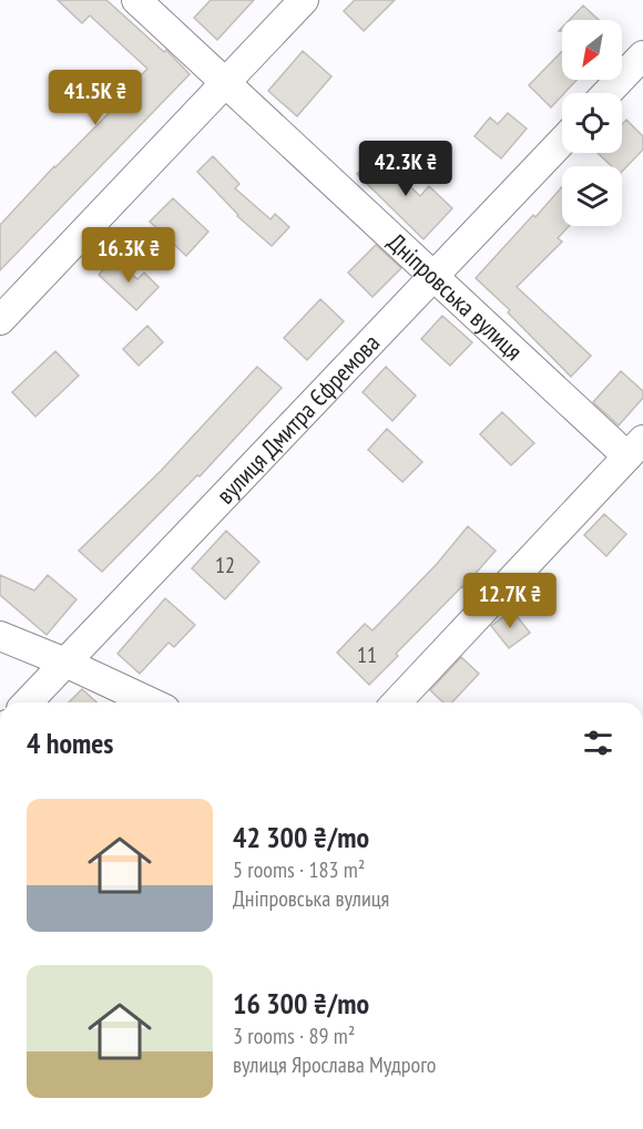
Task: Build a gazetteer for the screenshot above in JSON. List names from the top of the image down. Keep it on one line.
{"streets":{"street":["Дніпровська вулиця","вулиця Дмитра Єфремова"]},"crossings":[["Дніпровська вулиця","вулиця Дмитра Єфремова"]],"house_numbers":["12","11"],"north":"bottom left","page":{"price":["41.5K ₴","42.3K ₴","16.3K ₴","12.7K ₴"],"heading":"4 homes","list":[{"name":"42 300 ₴/mo","note":"5 rooms · 183 m² · Дніпровська вулиця"},{"name":"16 300 ₴/mo","note":"3 rooms · 89 m² · вулиця Ярослава Мудрого"}]}}
